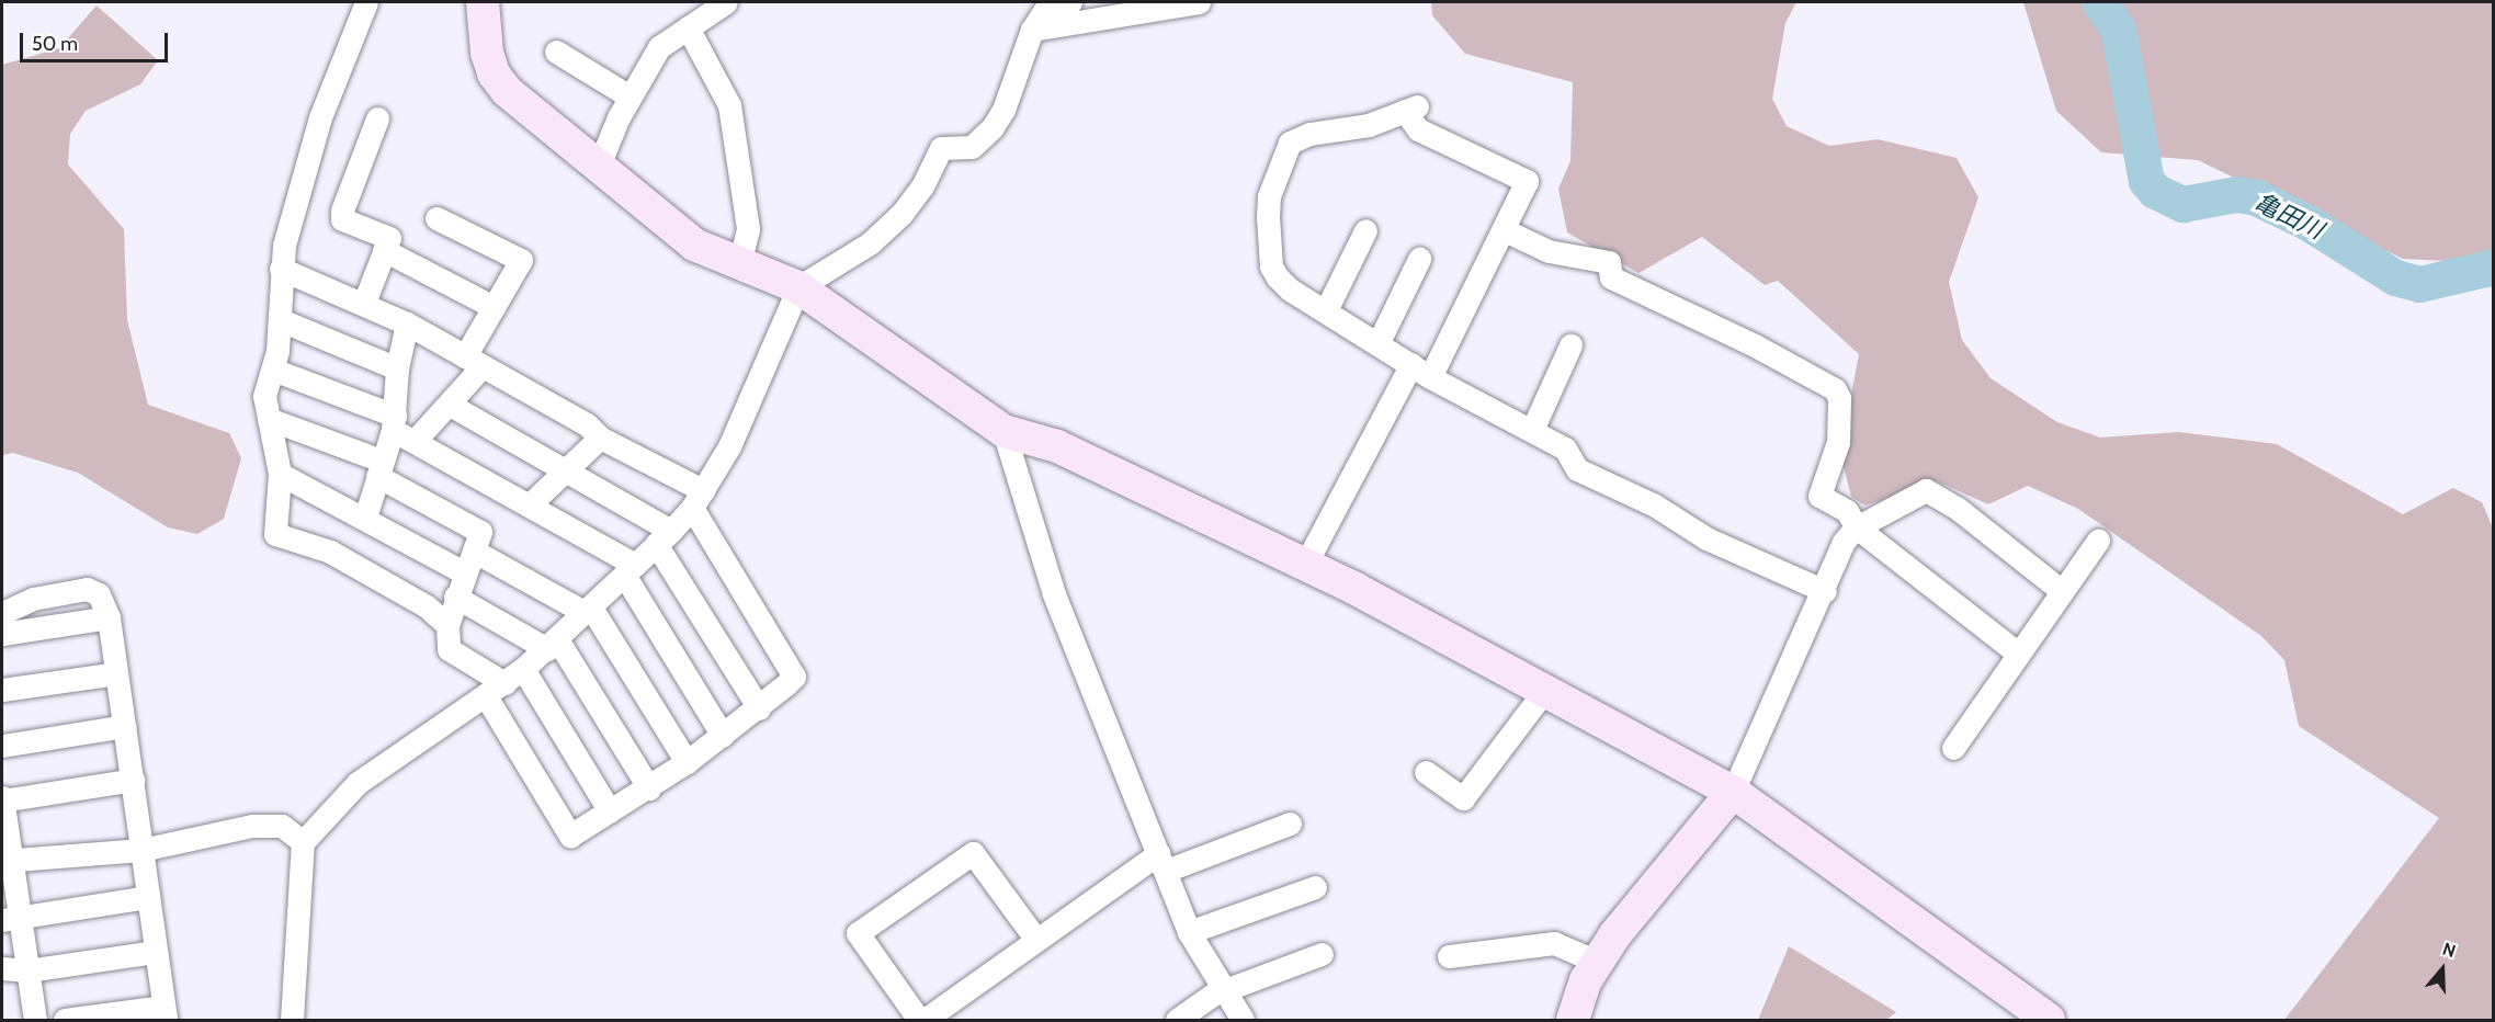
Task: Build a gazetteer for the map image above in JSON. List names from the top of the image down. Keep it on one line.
{"water":["亀田川"],"scale_bar":"50 m","north":"top"}
